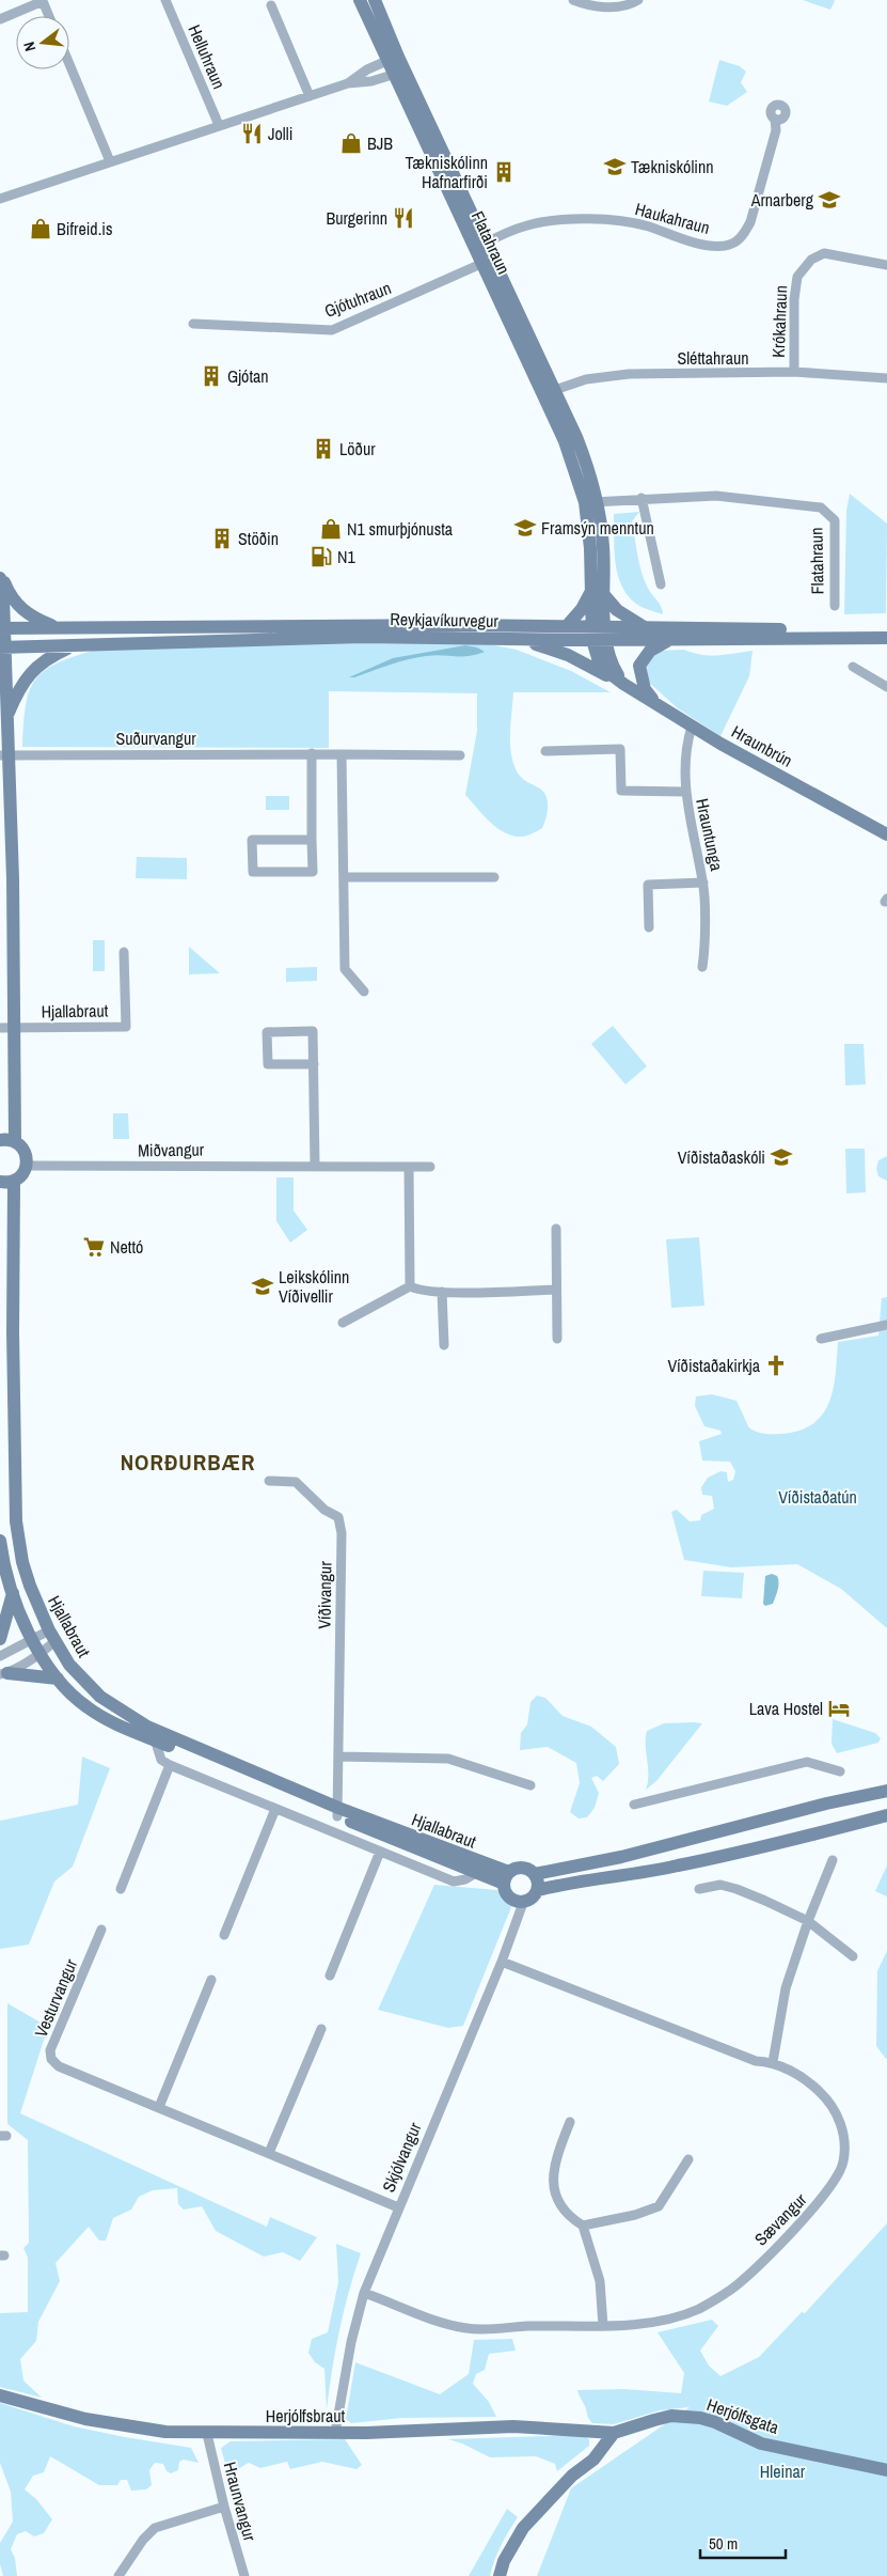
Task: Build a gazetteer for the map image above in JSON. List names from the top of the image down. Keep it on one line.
{"streets":{"main road":["Flatahraun","Reykjavíkurvegur","Hraunbrún","Hjallabraut","Herjólfsbraut","Herjólfsgata"],"street":["Helluhraun","Haukahraun","Gjótuhraun","Krókahraun","Sléttahraun","Suðurvangur","Hrauntunga","Miðvangur","Víðivangur","Vesturvangur","Skjólvangur","Sævangur","Hraunvangur"]},"crossings":[["Haukahraun","Flatahraun"],["Flatahraun","Gjótuhraun"],["Flatahraun","Sléttahraun"],["Flatahraun","Reykjavíkurvegur"],["Flatahraun","Hraunbrún"],["Krókahraun","Sléttahraun"],["Reykjavíkurvegur","Hraunbrún"],["Hraunbrún","Hrauntunga"],["Hjallabraut","Víðivangur"],["Hjallabraut","Skjólvangur"],["Vesturvangur","Skjólvangur"],["Skjólvangur","Sævangur"],["Skjólvangur","Herjólfsbraut"],["Herjólfsbraut","Herjólfsgata"],["Herjólfsbraut","Hraunvangur"]],"districts":["NORÐURBÆR"],"parks":["Víðistaðatún","Hleinar"],"places":{"restaurant":["Jolli","Burgerinn"],"shop":["BJB","Bifreid.is","N1 smurþjónusta"],"school or university":["Tækniskólinn","Arnarberg","Framsýn menntun","Víðistaðaskóli","Leikskólinn Víðivellir"],"building":["Tækniskólinn Hafnarfirði","Gjótan","Löður","Stöðin"],"fuel station":["N1"],"supermarket":["Nettó"],"church":["Víðistaðakirkja"],"hotel":["Lava Hostel"]},"scale_bar":"50 m","north":"left"}
